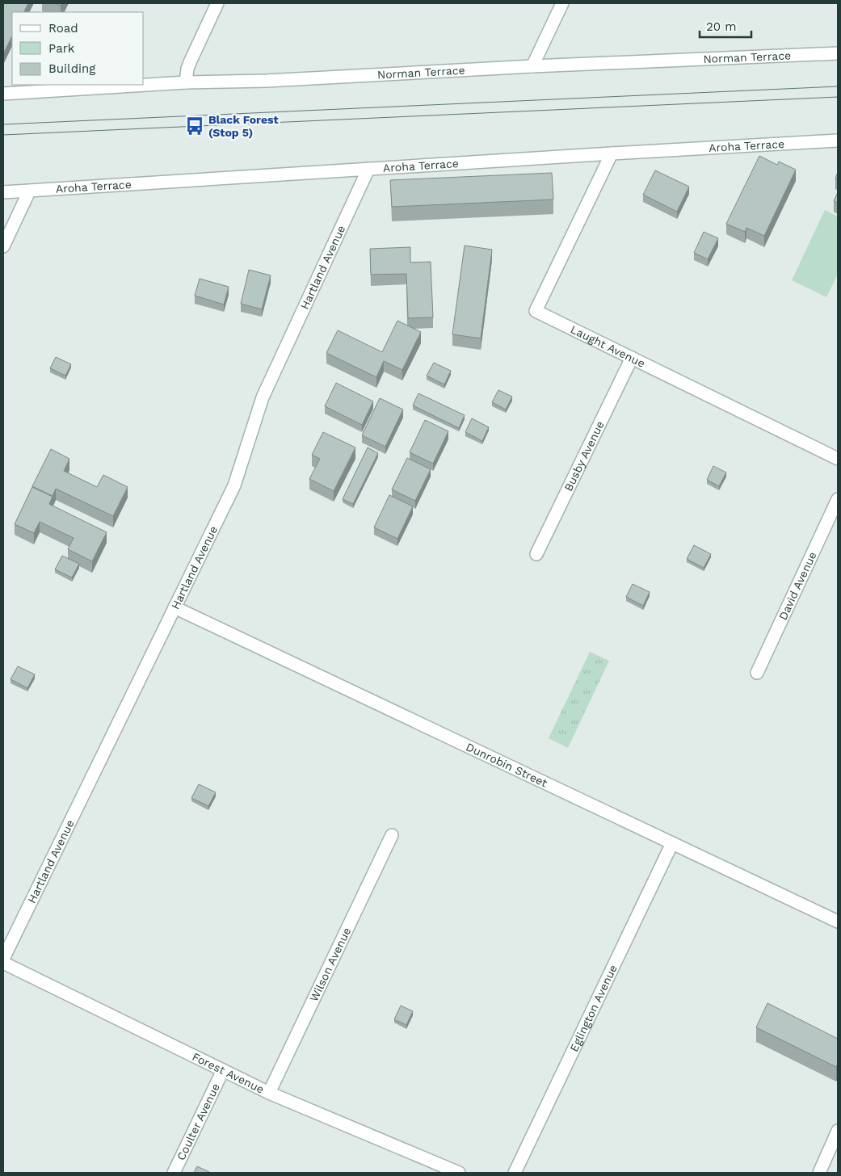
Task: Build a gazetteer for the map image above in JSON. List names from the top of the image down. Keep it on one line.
{"streets":{"street":["Norman Terrace","Aroha Terrace","Hartland Avenue","Laught Avenue","Busby Avenue","David Avenue","Dunrobin Street","Wilson Avenue","Eglington Avenue","Forest Avenue","Coulter Avenue"]},"crossings":[["Aroha Terrace","Hartland Avenue"],["Aroha Terrace","Laught Avenue"],["Hartland Avenue","Dunrobin Street"],["Laught Avenue","Busby Avenue"],["Dunrobin Street","Eglington Avenue"],["Wilson Avenue","Forest Avenue"],["Forest Avenue","Coulter Avenue"]],"places":{"bus stop":["Black Forest (Stop 5)"]},"legend":["Road","Park","Building"],"scale_bar":"20 m"}
